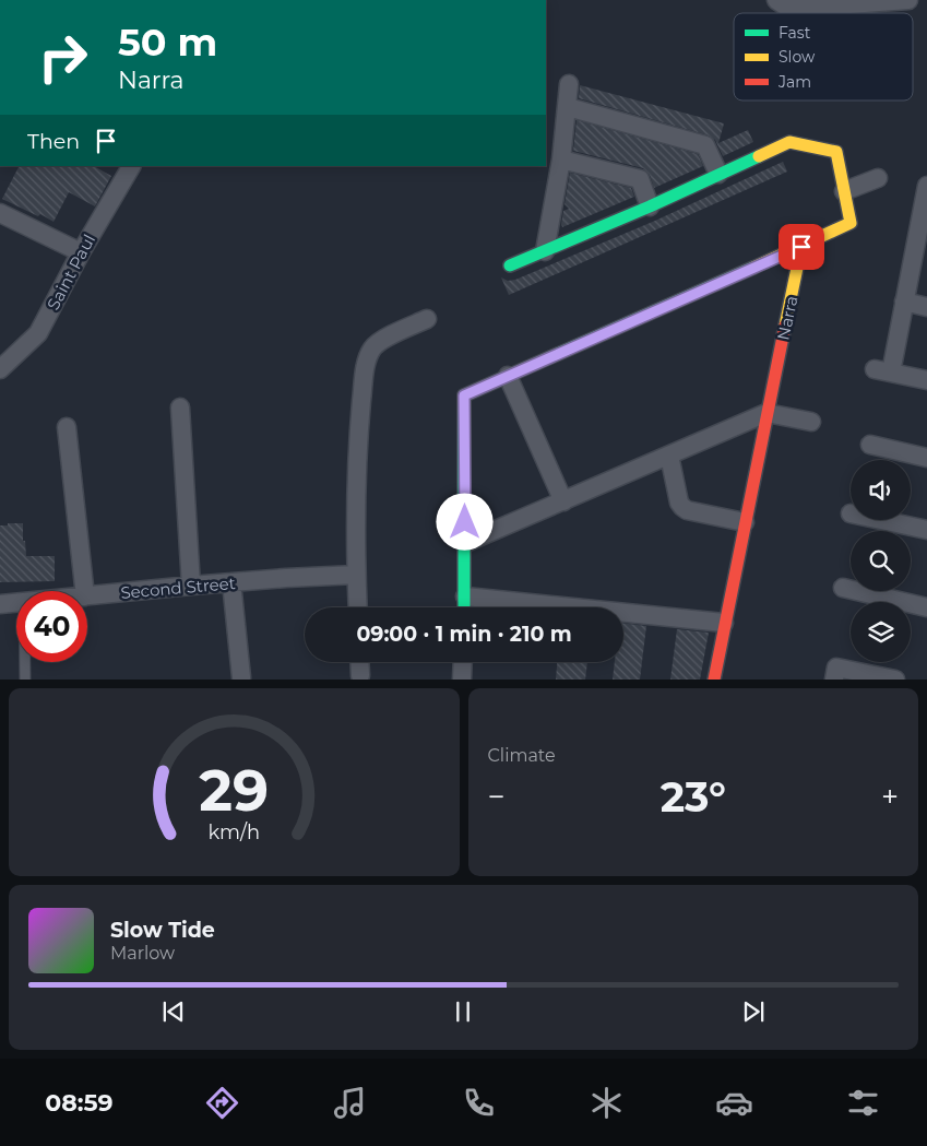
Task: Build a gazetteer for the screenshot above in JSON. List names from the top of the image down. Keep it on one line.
{"streets":{"street":["Saint Paul","Narra","Second Street"]},"legend":["Fast","Slow","Jam"],"page":{"turn":["50 m","Narra"],"then":"Then","limit":"40","trip":"09:00 · 1 min · 210 m","tile":"Climate","heat":["−","23°","+"],"song":["Slow Tide","Marlow"],"tabs":"08:59","gauge":["29","km/h"]}}
